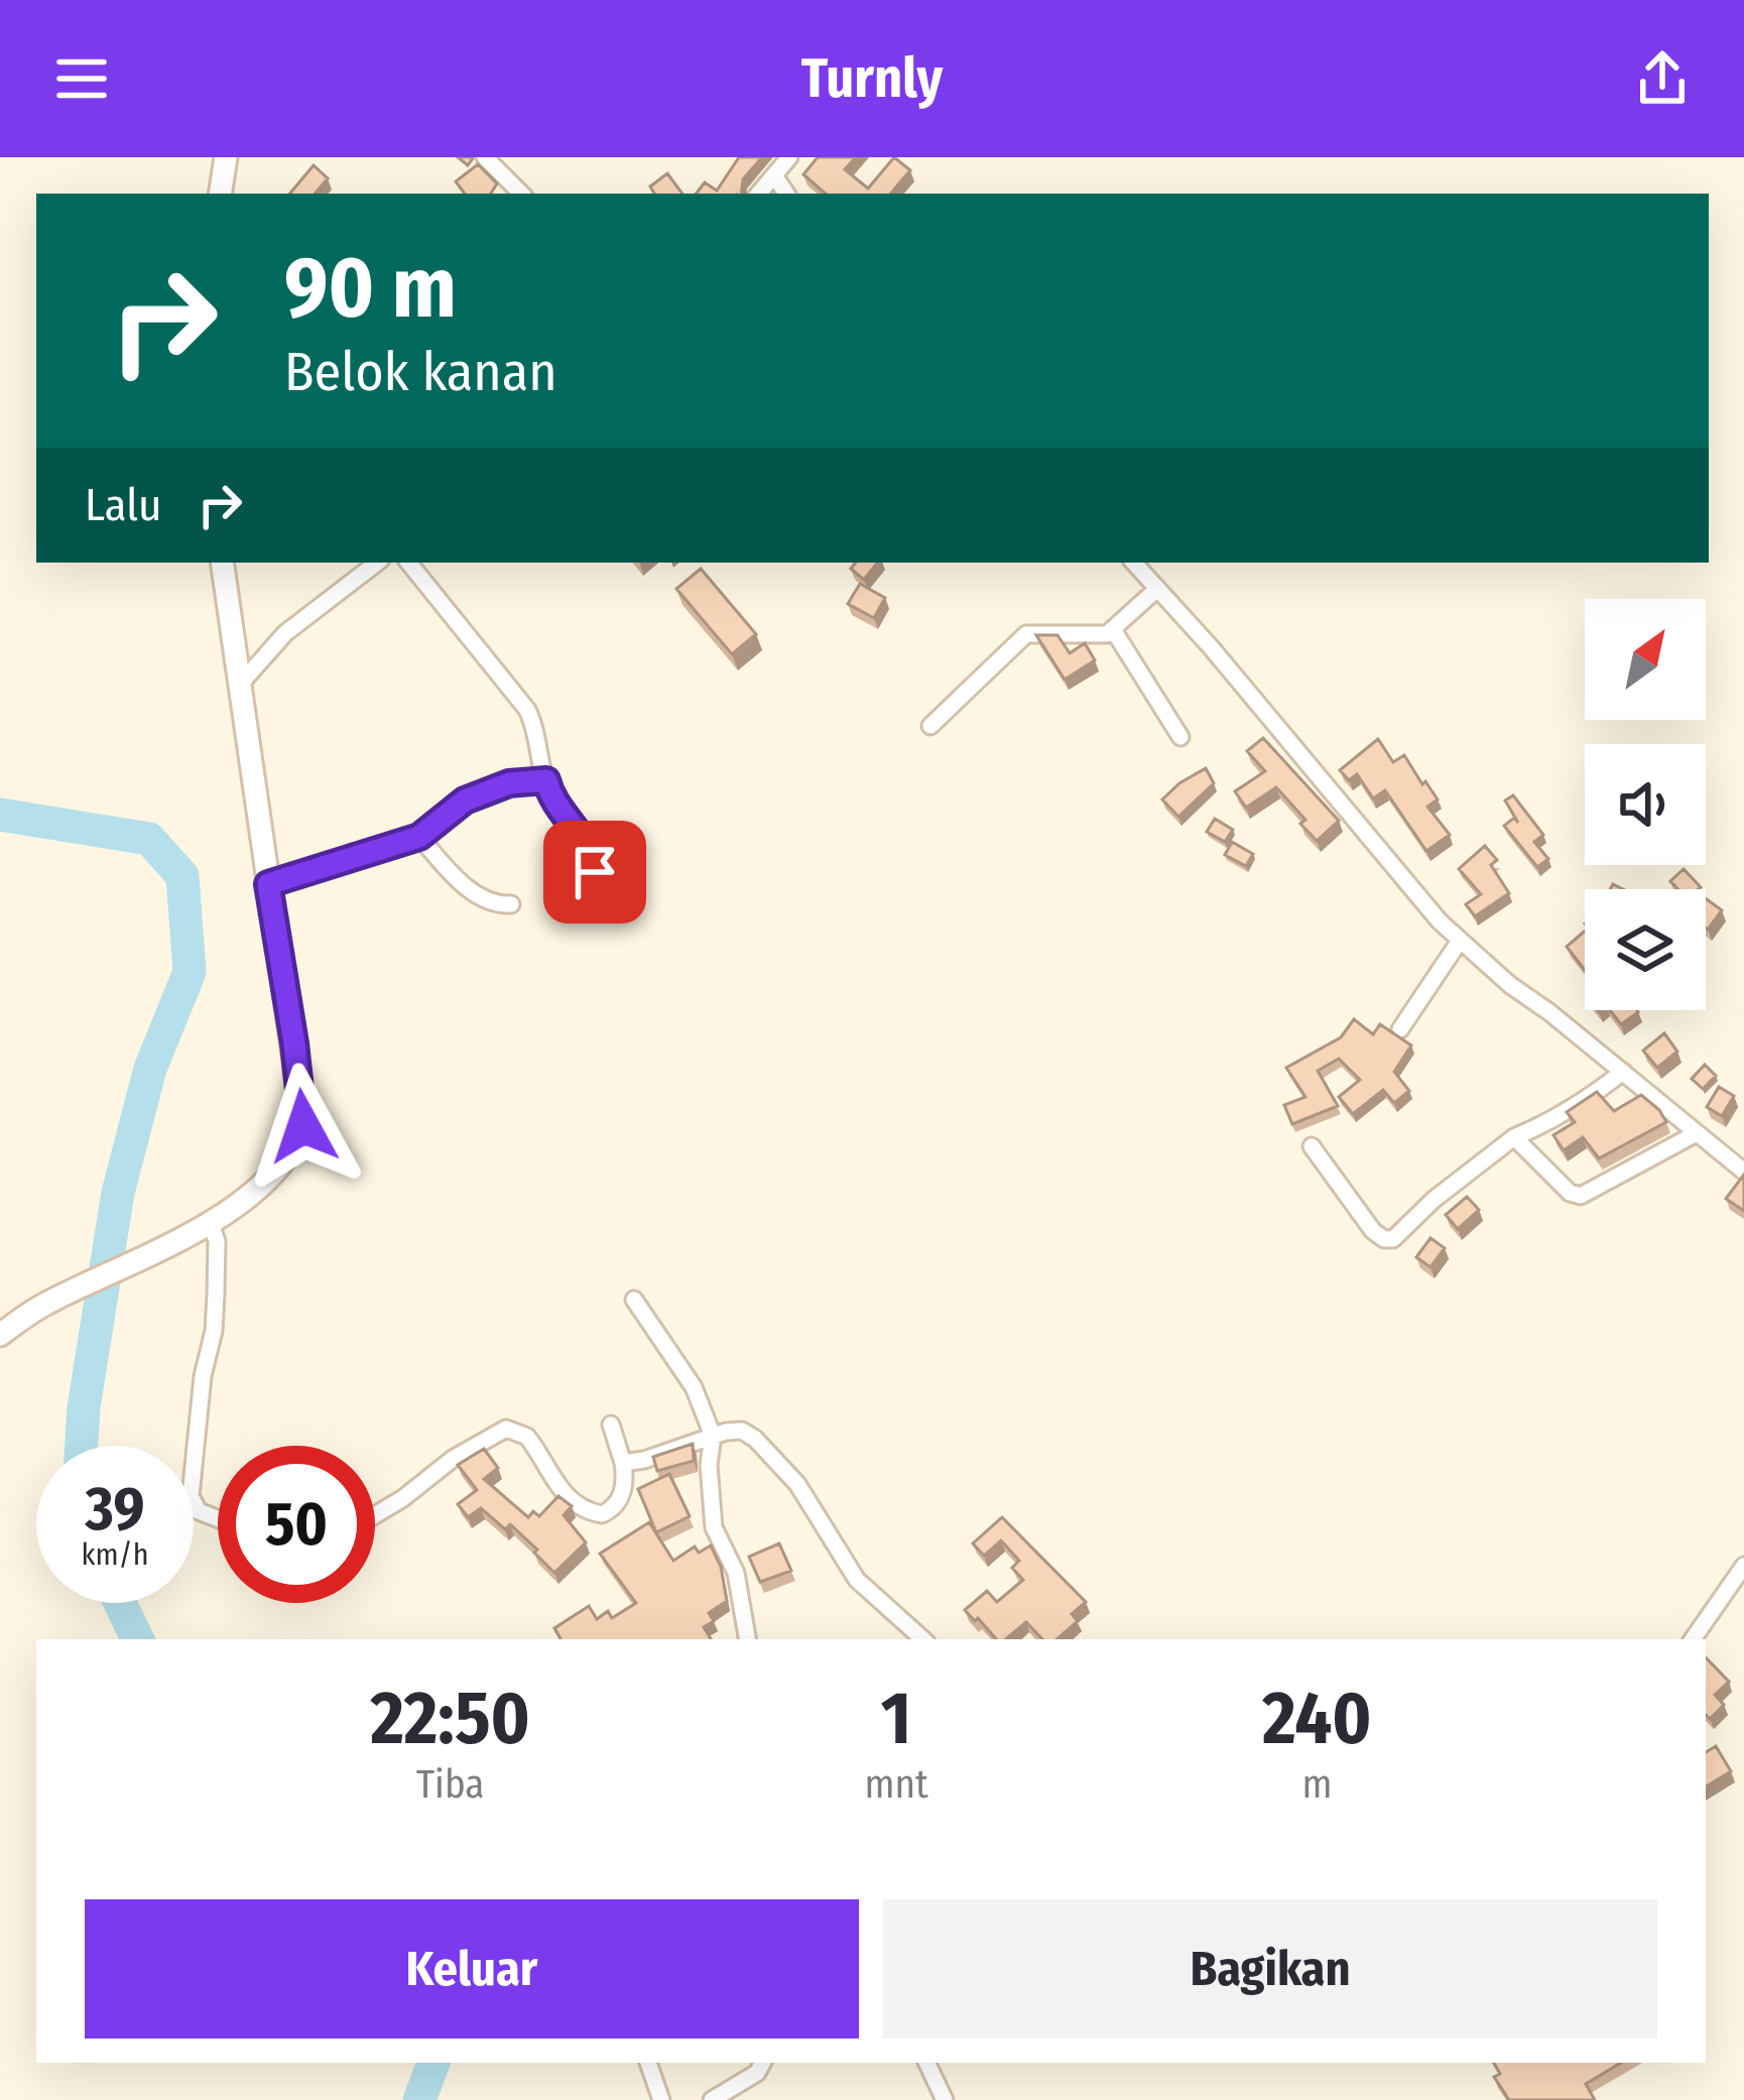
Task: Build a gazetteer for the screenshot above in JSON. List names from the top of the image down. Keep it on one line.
{"north":"top right","page":{"header":"Turnly","turn":["90 m","Belok kanan"],"then":"Lalu","speed":"39 km/h","limit":"50","eta":["22:50","Tiba","1","mnt","240","m"],"buttons":["Keluar","Bagikan"]}}
